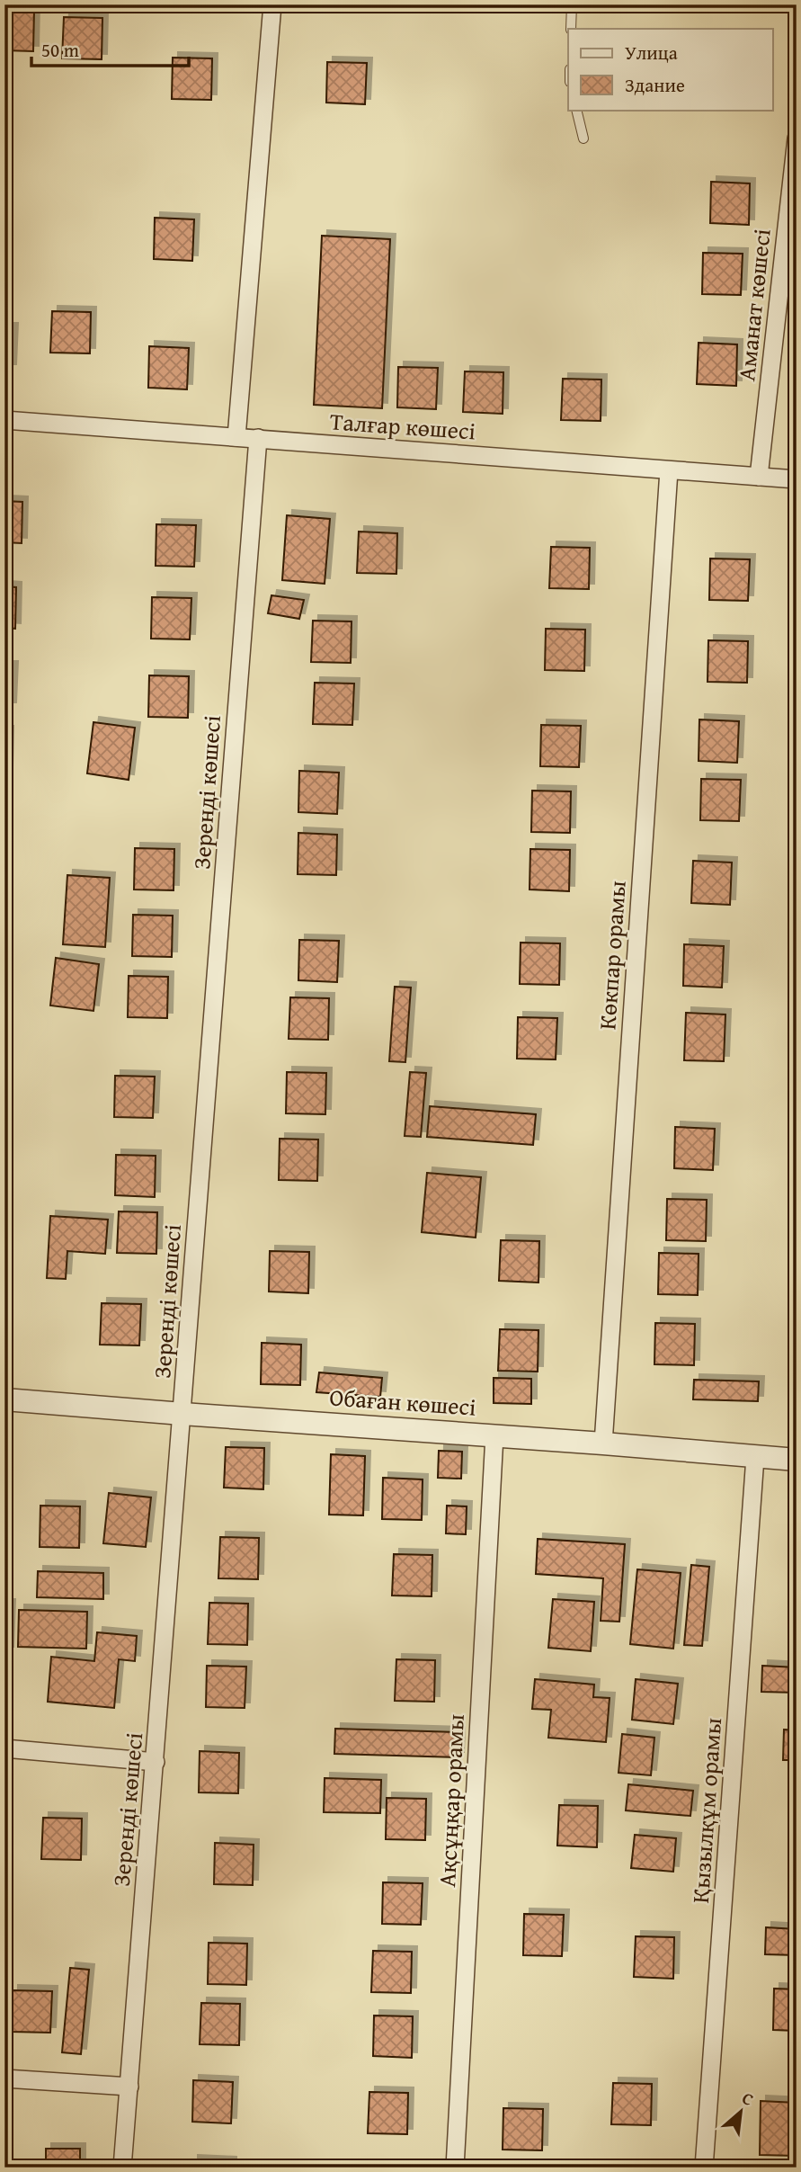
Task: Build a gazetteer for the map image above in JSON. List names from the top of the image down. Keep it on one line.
{"streets":{"street":["Аманат көшесі","Талғар көшесі","Зеренді көшесі","Көкпар орамы","Обаған көшесі","Ақсұңқар орамы","Қызылқұм орамы"]},"crossings":[["Аманат көшесі","Талғар көшесі"],["Талғар көшесі","Зеренді көшесі"],["Талғар көшесі","Көкпар орамы"],["Зеренді көшесі","Обаған көшесі"],["Көкпар орамы","Обаған көшесі"],["Обаған көшесі","Ақсұңқар орамы"],["Обаған көшесі","Қызылқұм орамы"]],"legend":["Улица","Здание"],"scale_bar":"50 m","north":"top right"}
